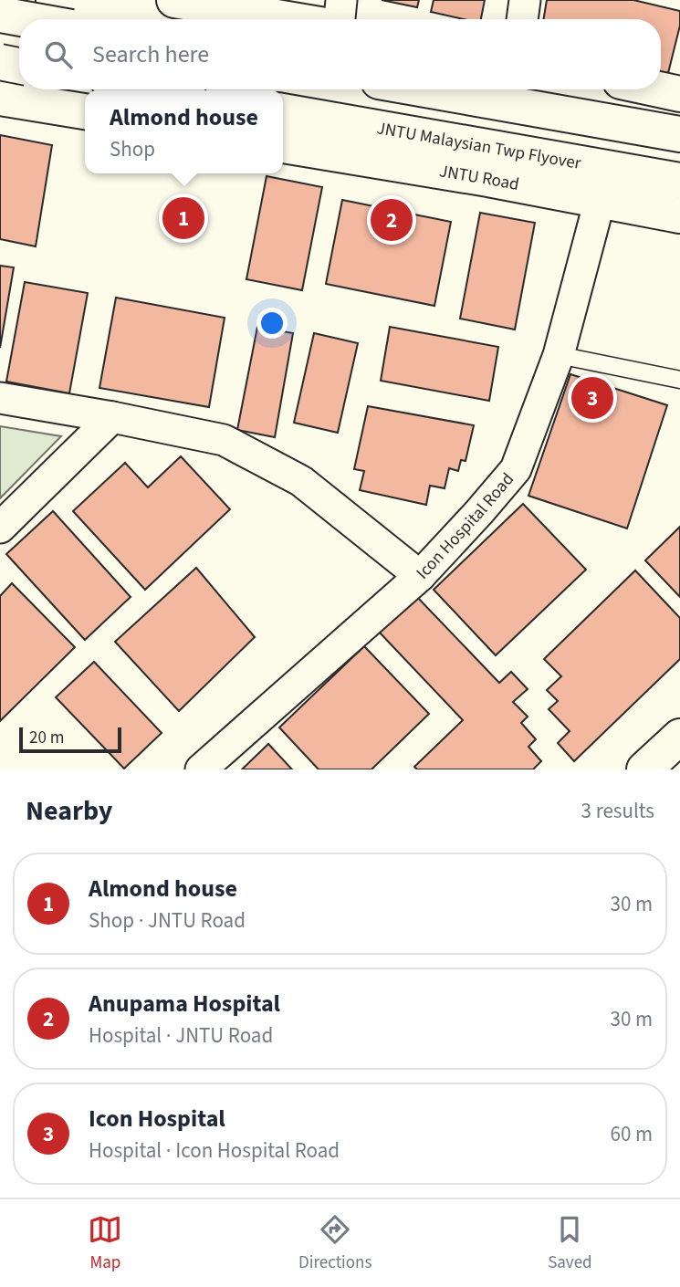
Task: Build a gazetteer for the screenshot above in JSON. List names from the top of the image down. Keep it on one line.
{"streets":{"main road":["JNTU Malaysian Twp Flyover","JNTU Road"],"street":["Icon Hospital Road"]},"crossings":[["JNTU Road","Icon Hospital Road"]],"scale_bar":"20 m","page":{"search":"Search here","popup":["Almond house","Shop"],"pins":["1","2","3"],"scale":"20 m","heading":["Nearby","3 results"],"list":[{"mark":"1","name":"Almond house","note":"Shop · JNTU Road","value":"30 m"},{"mark":"2","name":"Anupama Hospital","note":"Hospital · JNTU Road","value":"30 m"},{"mark":"3","name":"Icon Hospital","note":"Hospital · Icon Hospital Road","value":"60 m"}],"nav":["Map","Directions","Saved"]}}
